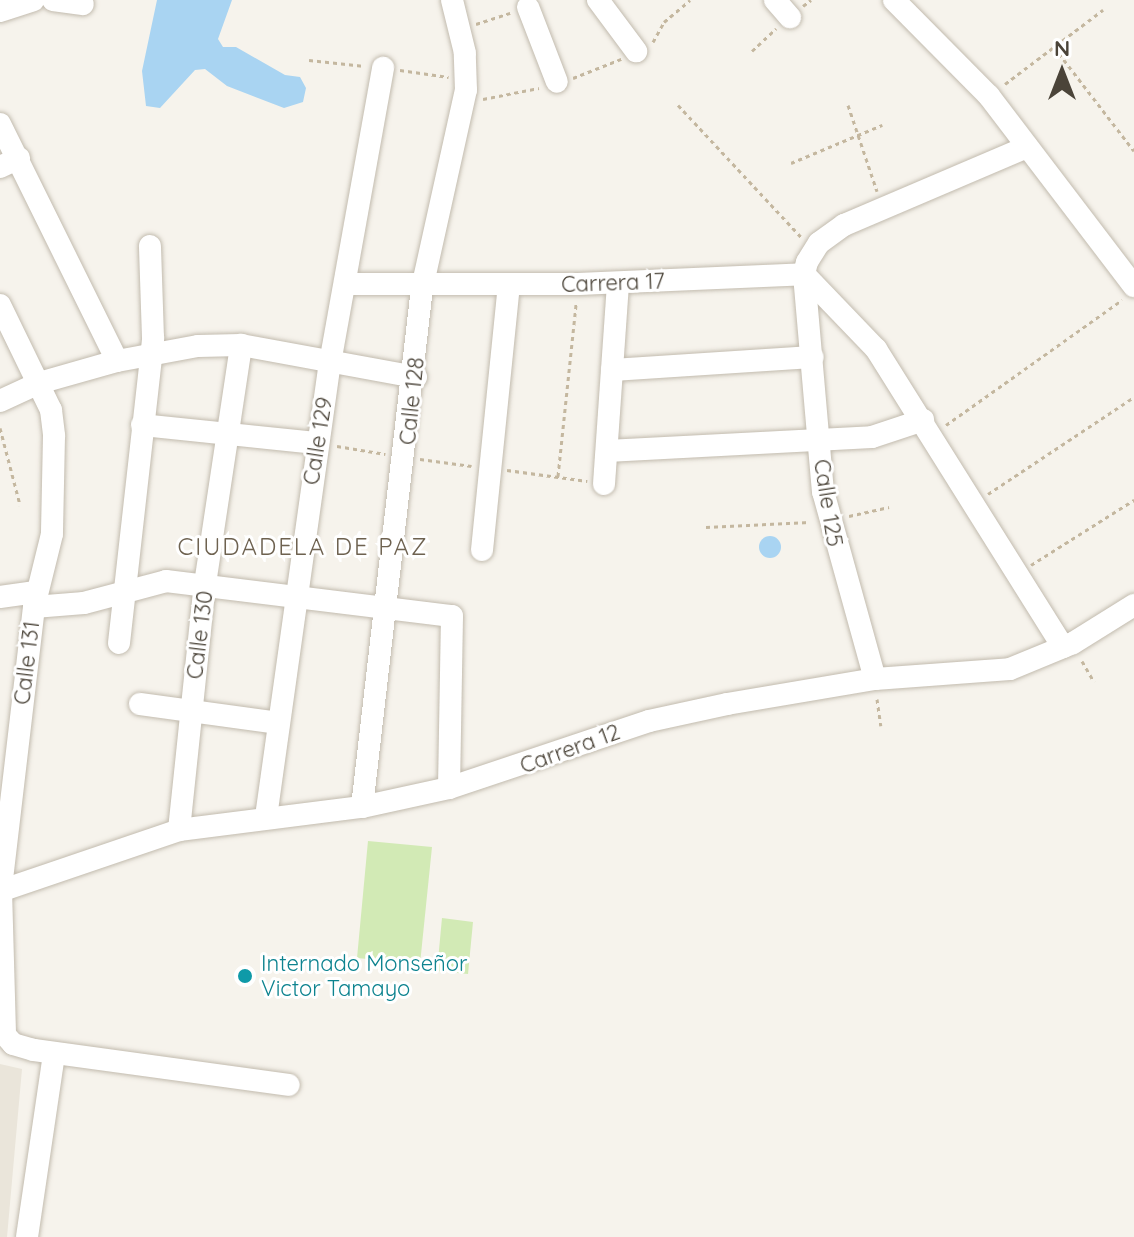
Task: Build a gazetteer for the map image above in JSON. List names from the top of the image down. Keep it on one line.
{"streets":{"street":["Carrera 17","Calle 128","Calle 129","Calle 125","Calle 130","Calle 131","Carrera 12"]},"crossings":[["Carrera 17","Calle 128"],["Carrera 17","Calle 129"],["Carrera 17","Calle 125"],["Calle 128","Carrera 12"],["Calle 129","Carrera 12"],["Calle 125","Carrera 12"],["Calle 130","Carrera 12"],["Calle 131","Carrera 12"]],"districts":["CIUDADELA DE PAZ"],"places":["Internado Monseñor Victor Tamayo"],"north":"top"}
